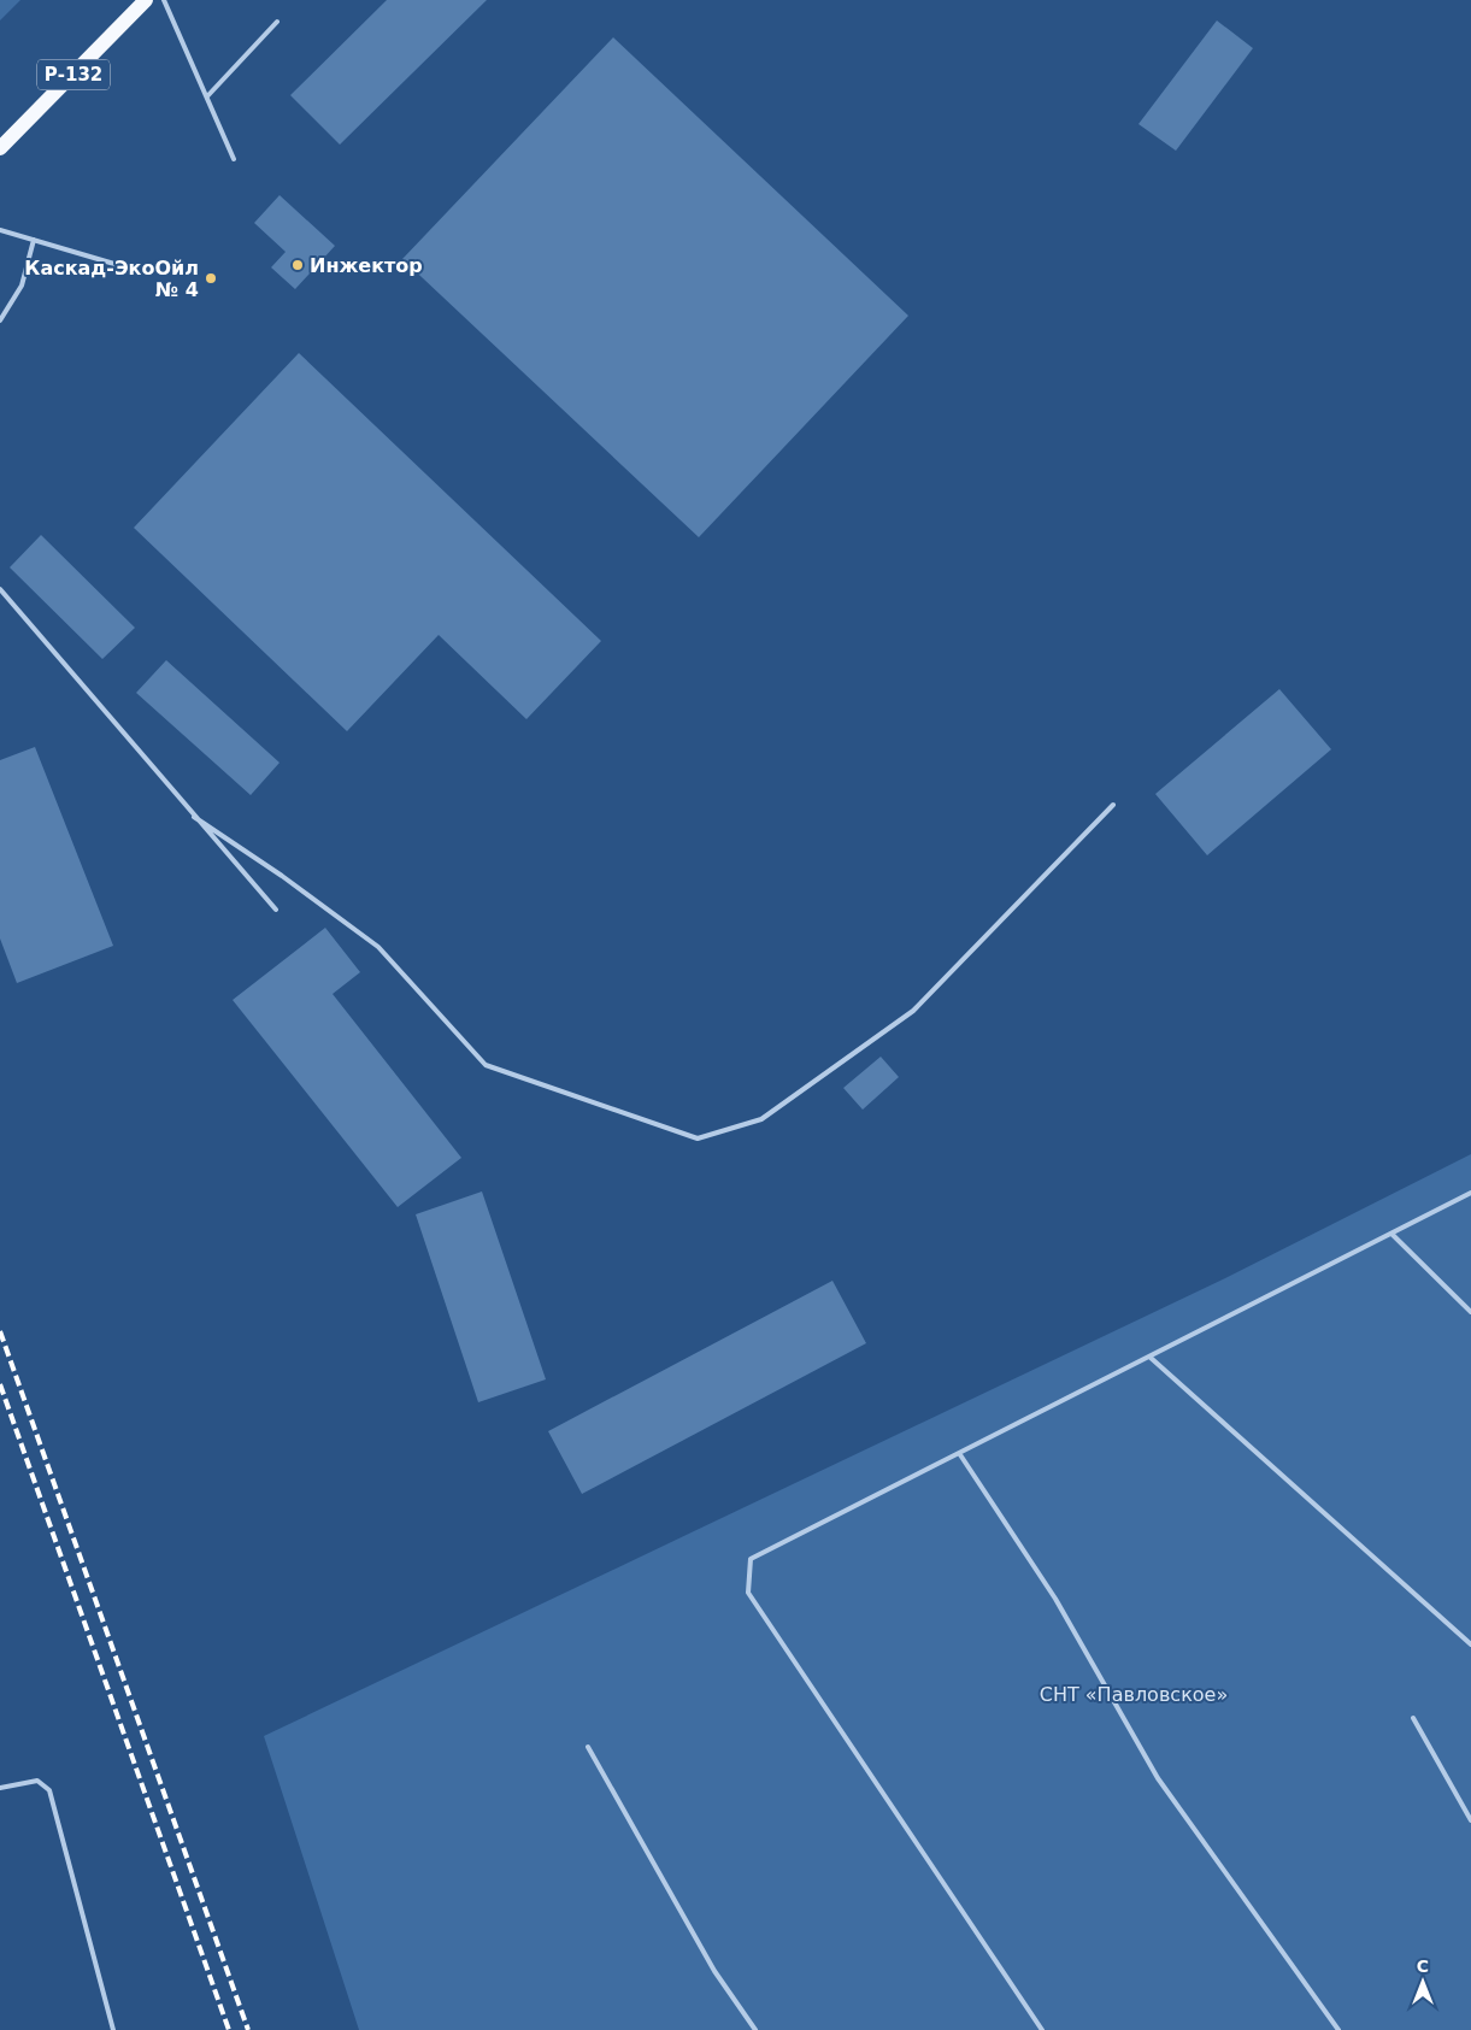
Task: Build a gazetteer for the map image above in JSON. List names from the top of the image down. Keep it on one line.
{"streets":{"main road":["Р-132"]},"parks":["СНТ «Павловское»"],"places":["Инжектор","Каскад-ЭкоОйл № 4"],"north":"top"}
